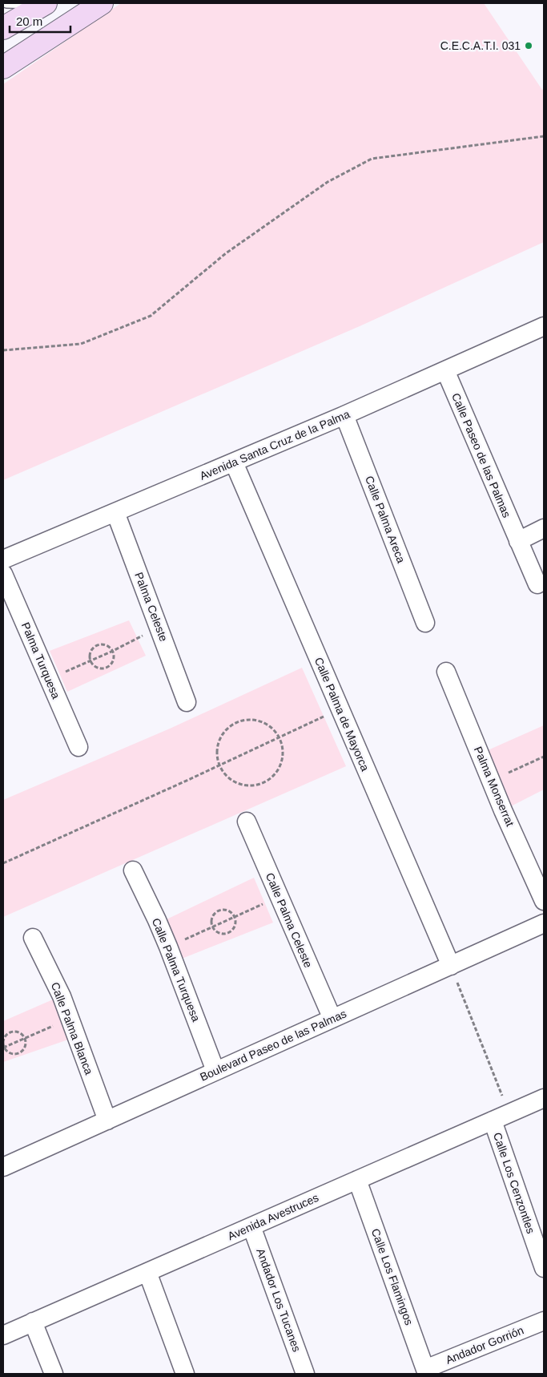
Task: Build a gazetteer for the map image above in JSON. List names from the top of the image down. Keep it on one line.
{"streets":{"street":["Avenida Santa Cruz de la Palma","Calle Paseo de las Palmas","Calle Palma Areca","Palma Celeste","Palma Turquesa","Calle Palma de Mayorca","Palma Monserrat","Calle Palma Celeste","Calle Palma Turquesa","Calle Palma Blanca","Boulevard Paseo de las Palmas","Calle Los Cenzontles","Avenida Avestruces","Calle Los Flamingos","Andador Los Tucanes","Andador Gorrión"]},"crossings":[["Avenida Santa Cruz de la Palma","Calle Paseo de las Palmas"],["Avenida Santa Cruz de la Palma","Calle Palma Areca"],["Avenida Santa Cruz de la Palma","Palma Celeste"],["Avenida Santa Cruz de la Palma","Calle Palma de Mayorca"],["Calle Palma de Mayorca","Boulevard Paseo de las Palmas"],["Calle Palma Celeste","Boulevard Paseo de las Palmas"],["Calle Palma Turquesa","Boulevard Paseo de las Palmas"],["Calle Palma Blanca","Boulevard Paseo de las Palmas"],["Calle Los Cenzontles","Avenida Avestruces"],["Avenida Avestruces","Calle Los Flamingos"],["Avenida Avestruces","Andador Los Tucanes"],["Calle Los Flamingos","Andador Gorrión"]],"places":["C.E.C.A.T.I. 031"],"scale_bar":"20 m"}
